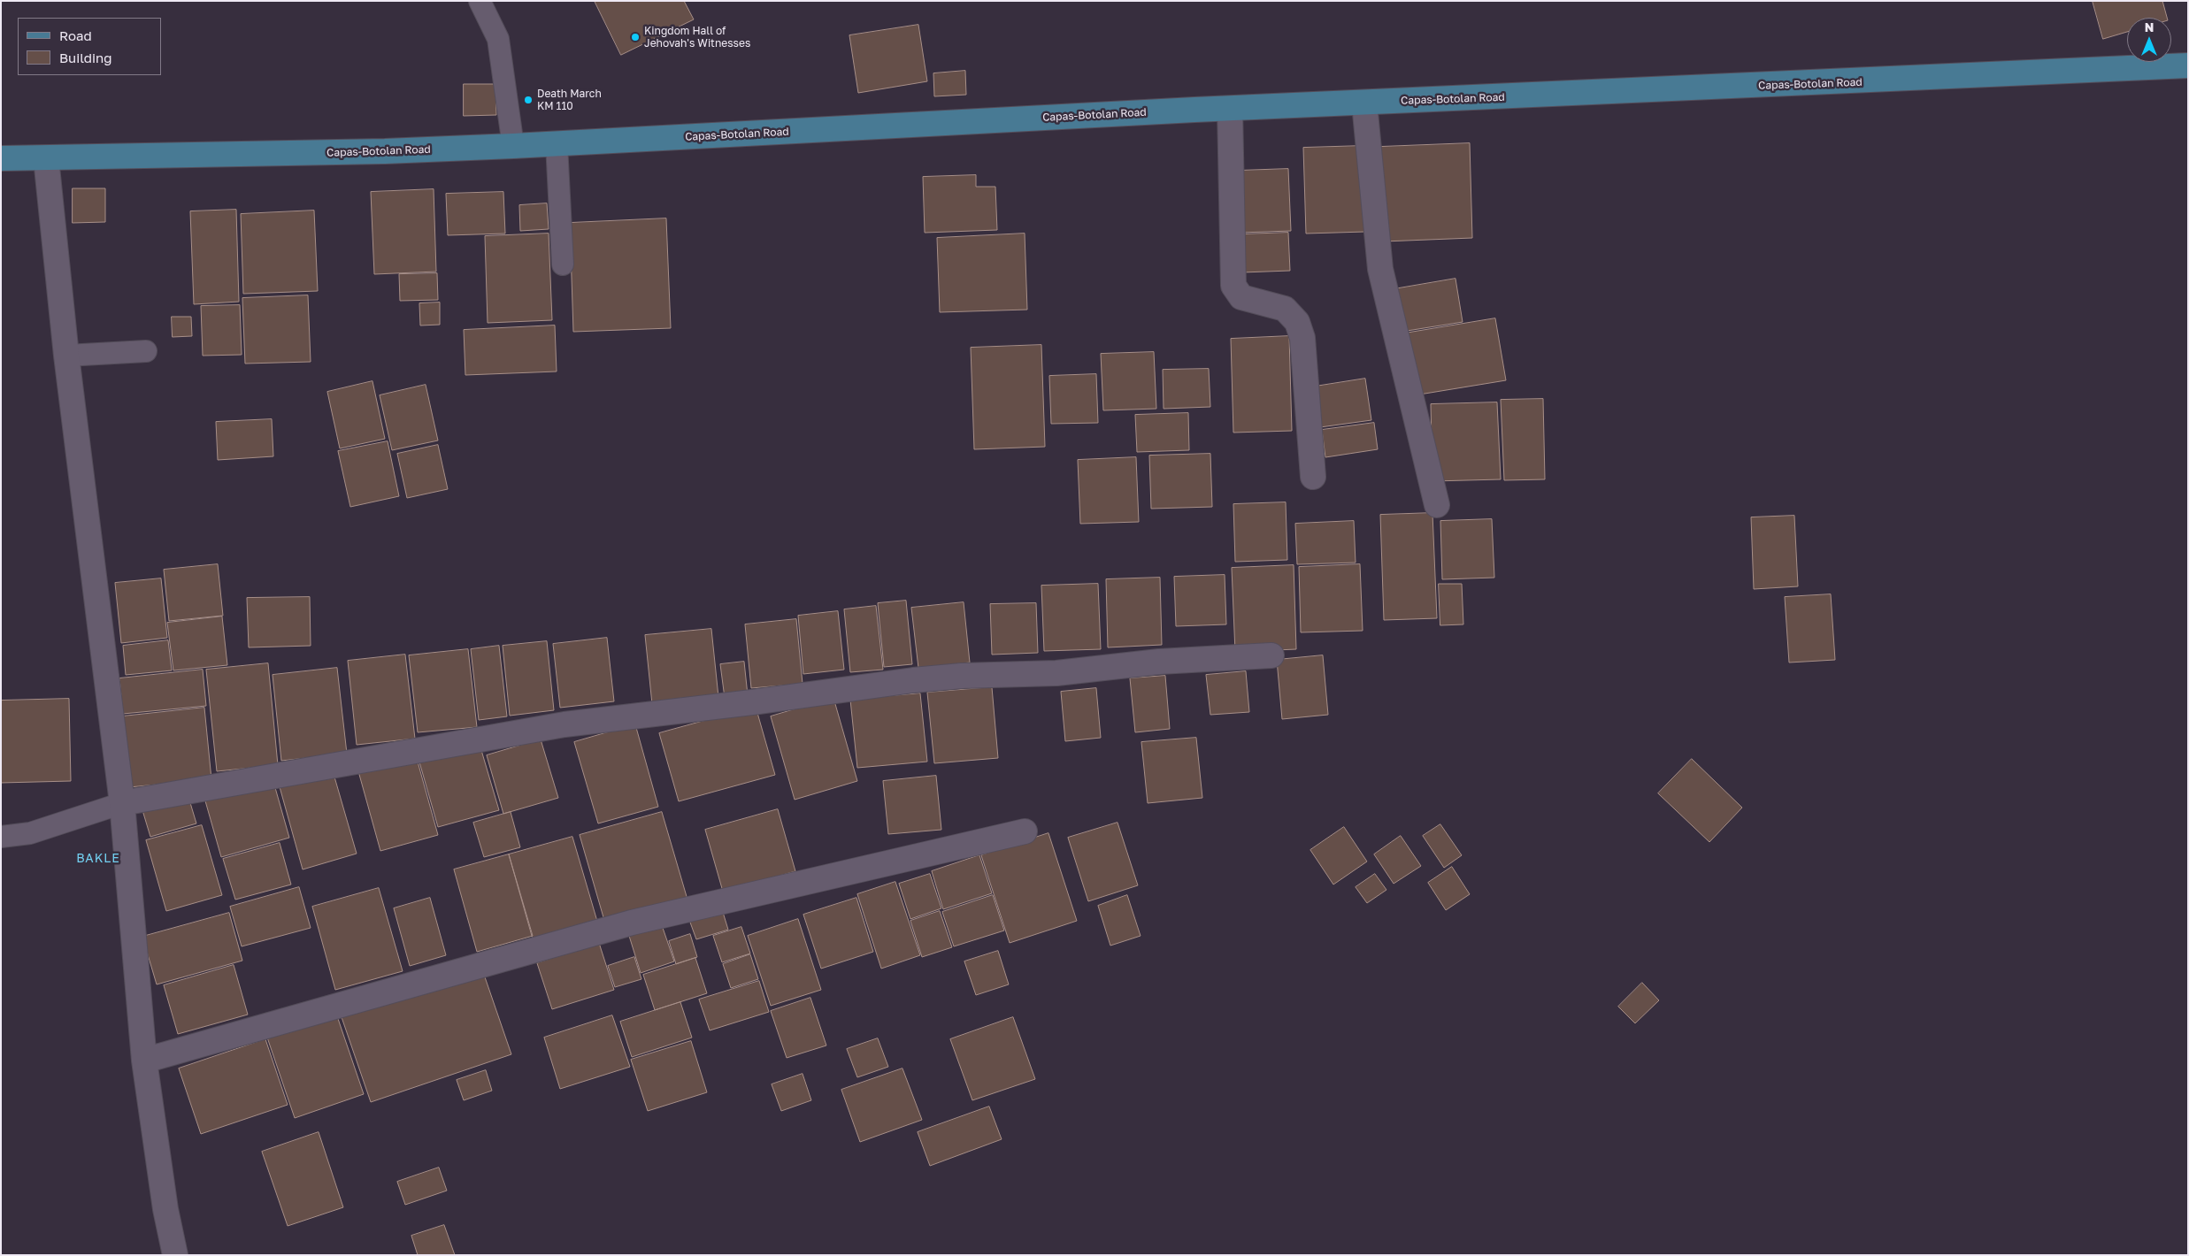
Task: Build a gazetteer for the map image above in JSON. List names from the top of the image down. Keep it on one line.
{"streets":{"main road":["Capas-Botolan Road"]},"districts":["BAKLE"],"places":["Kingdom Hall of Jehovah's Witnesses","Death March KM 110"],"legend":["Road","Building"],"north":"top"}
